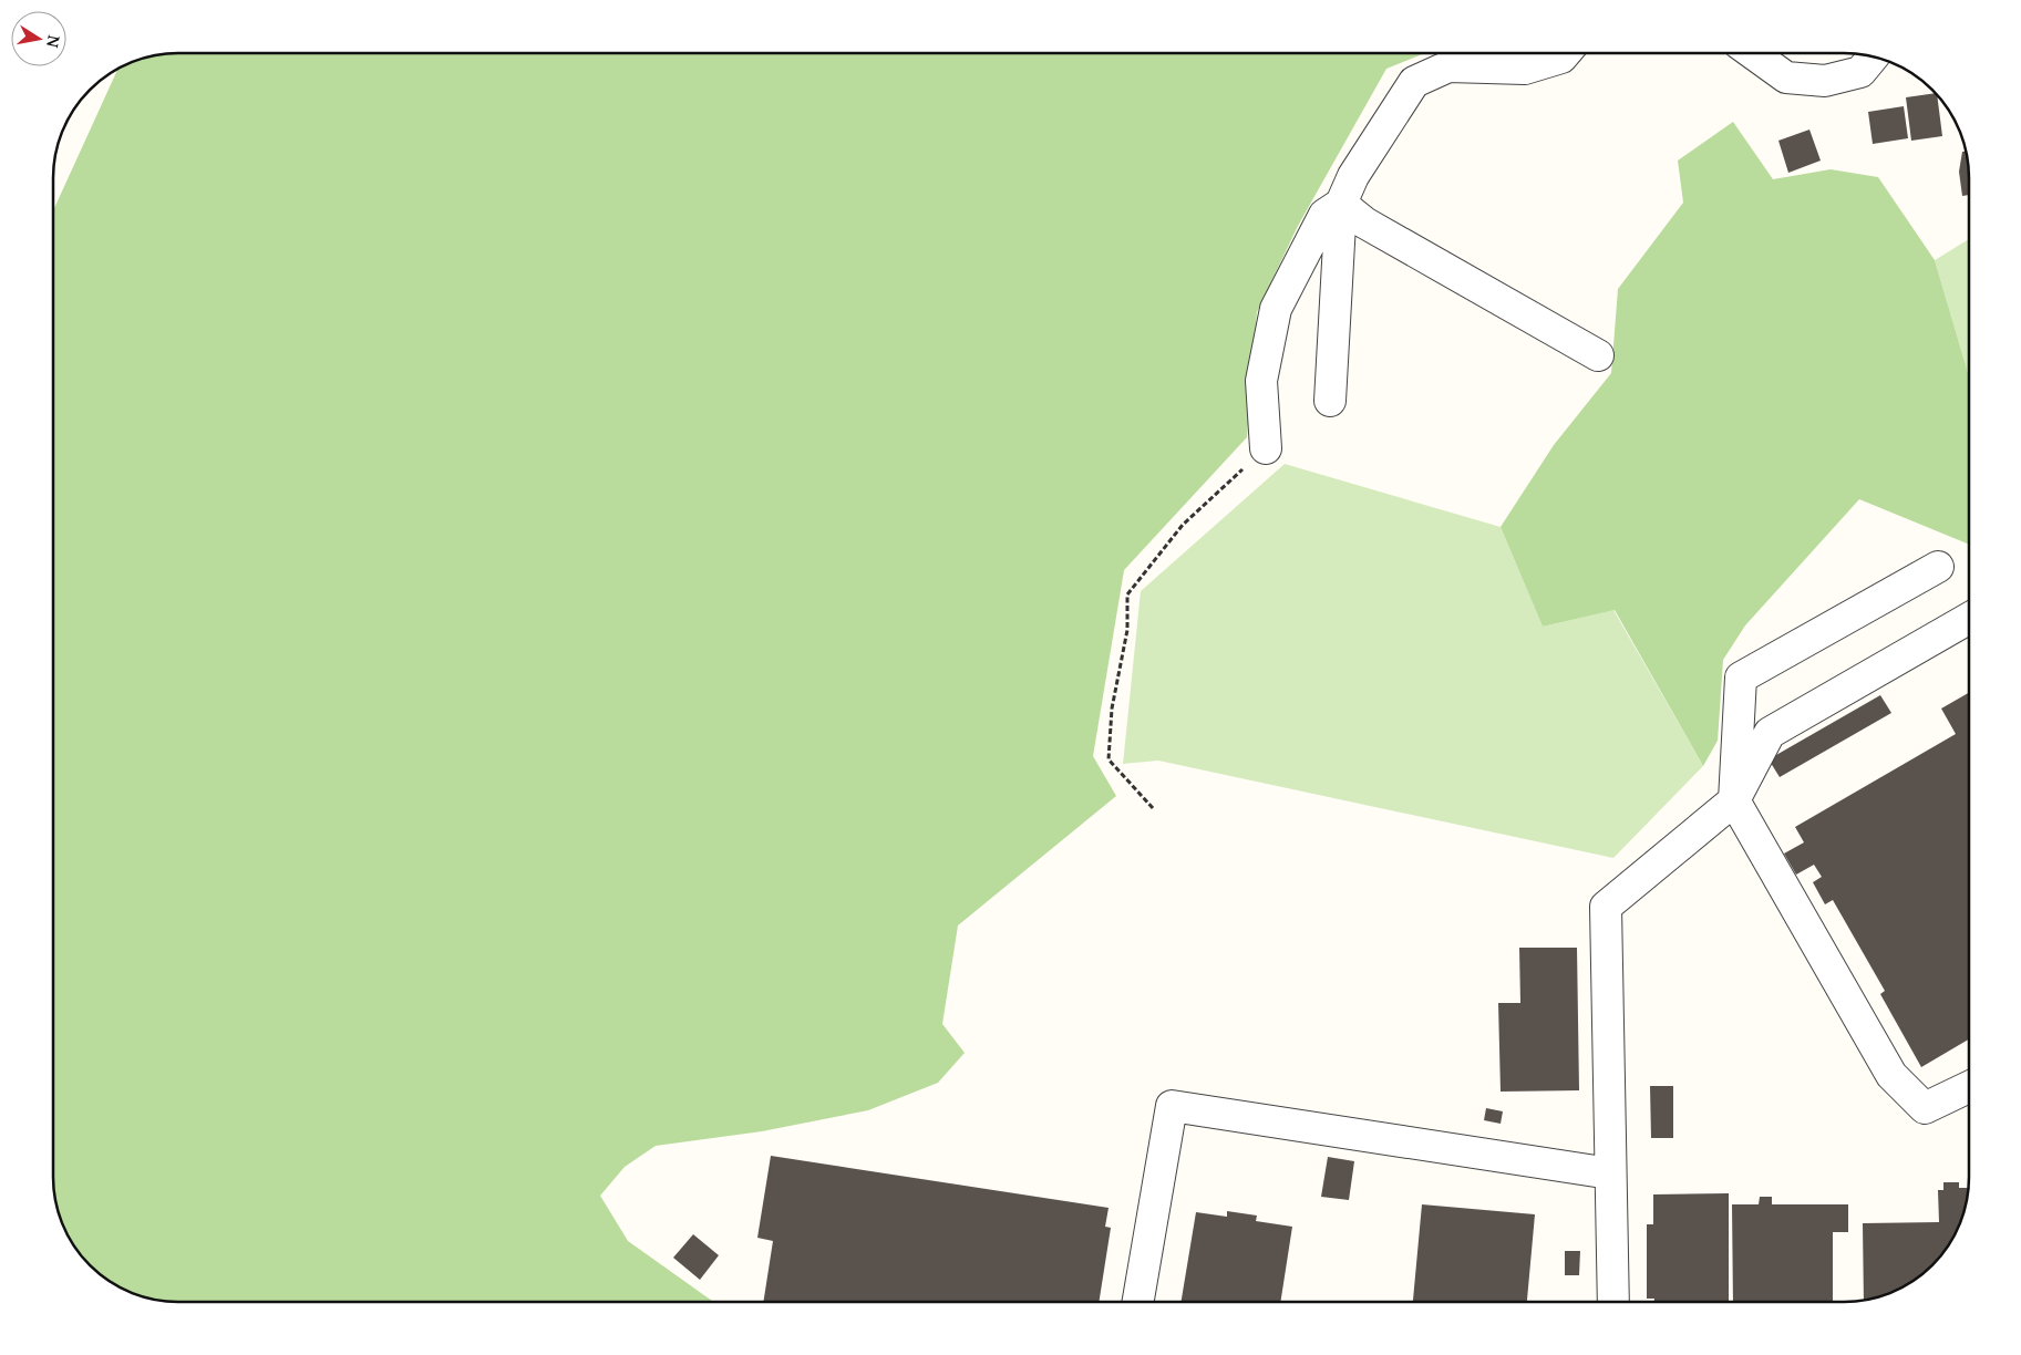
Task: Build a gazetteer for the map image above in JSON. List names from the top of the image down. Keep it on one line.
{"north":"right"}
